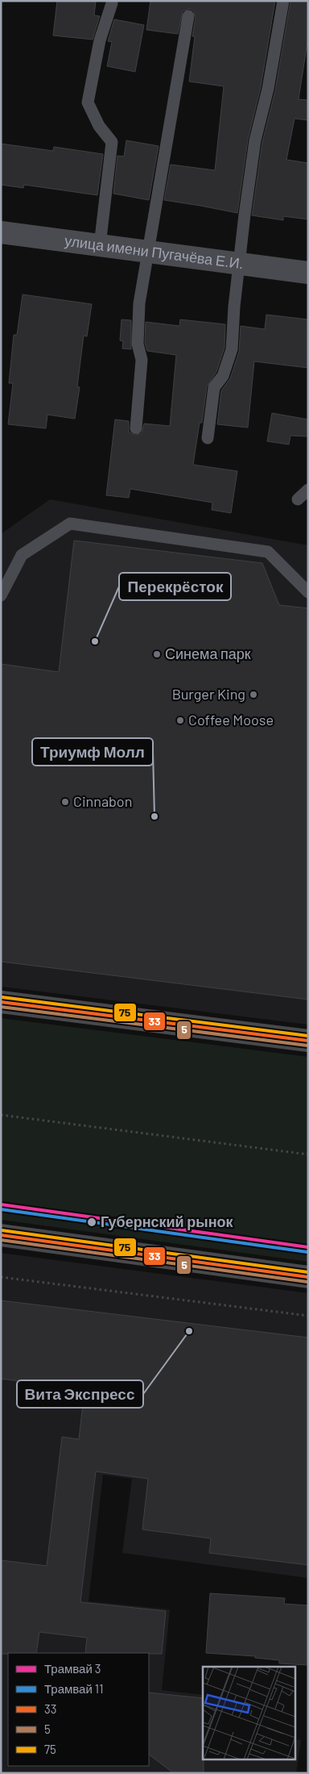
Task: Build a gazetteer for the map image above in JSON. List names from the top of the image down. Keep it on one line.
{"streets":{"street":["улица имени Пугачёва Е.И."]},"places":["Перекрёсток","Синема парк","Burger King","Coffee Moose","Cinnabon","Триумф Молл","Губернский рынок","Вита Экспресс"],"lines":["transit line 75","transit line 33","transit line 5","tram line 3","tram line 11"],"legend":["Трамвай 3","Трамвай 11","33","5","75"]}
